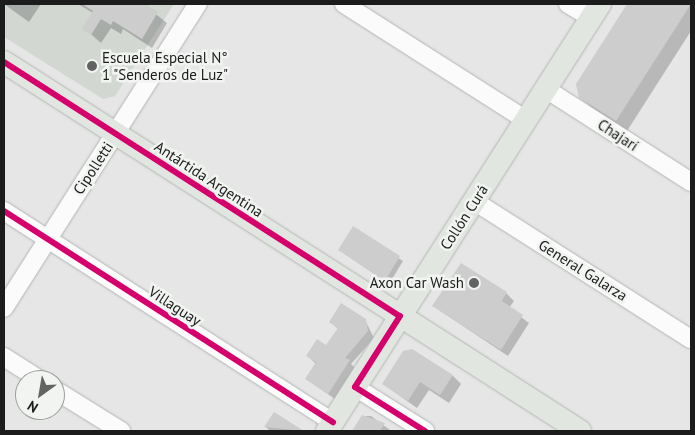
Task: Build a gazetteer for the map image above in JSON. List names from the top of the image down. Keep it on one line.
{"streets":{"main road":["Antártida Argentina","Collón Curá"],"street":["Chajarí","Cipolletti","General Galarza","Villaguay"]},"crossings":[["Chajarí","Collón Curá"],["Cipolletti","Antártida Argentina"],["Cipolletti","Villaguay"],["Antártida Argentina","Collón Curá"],["Collón Curá","General Galarza"],["Collón Curá","Villaguay"]],"places":["Escuela Especial N° 1 \"Senderos de Luz\"","Axon Car Wash"],"north":"bottom left"}
